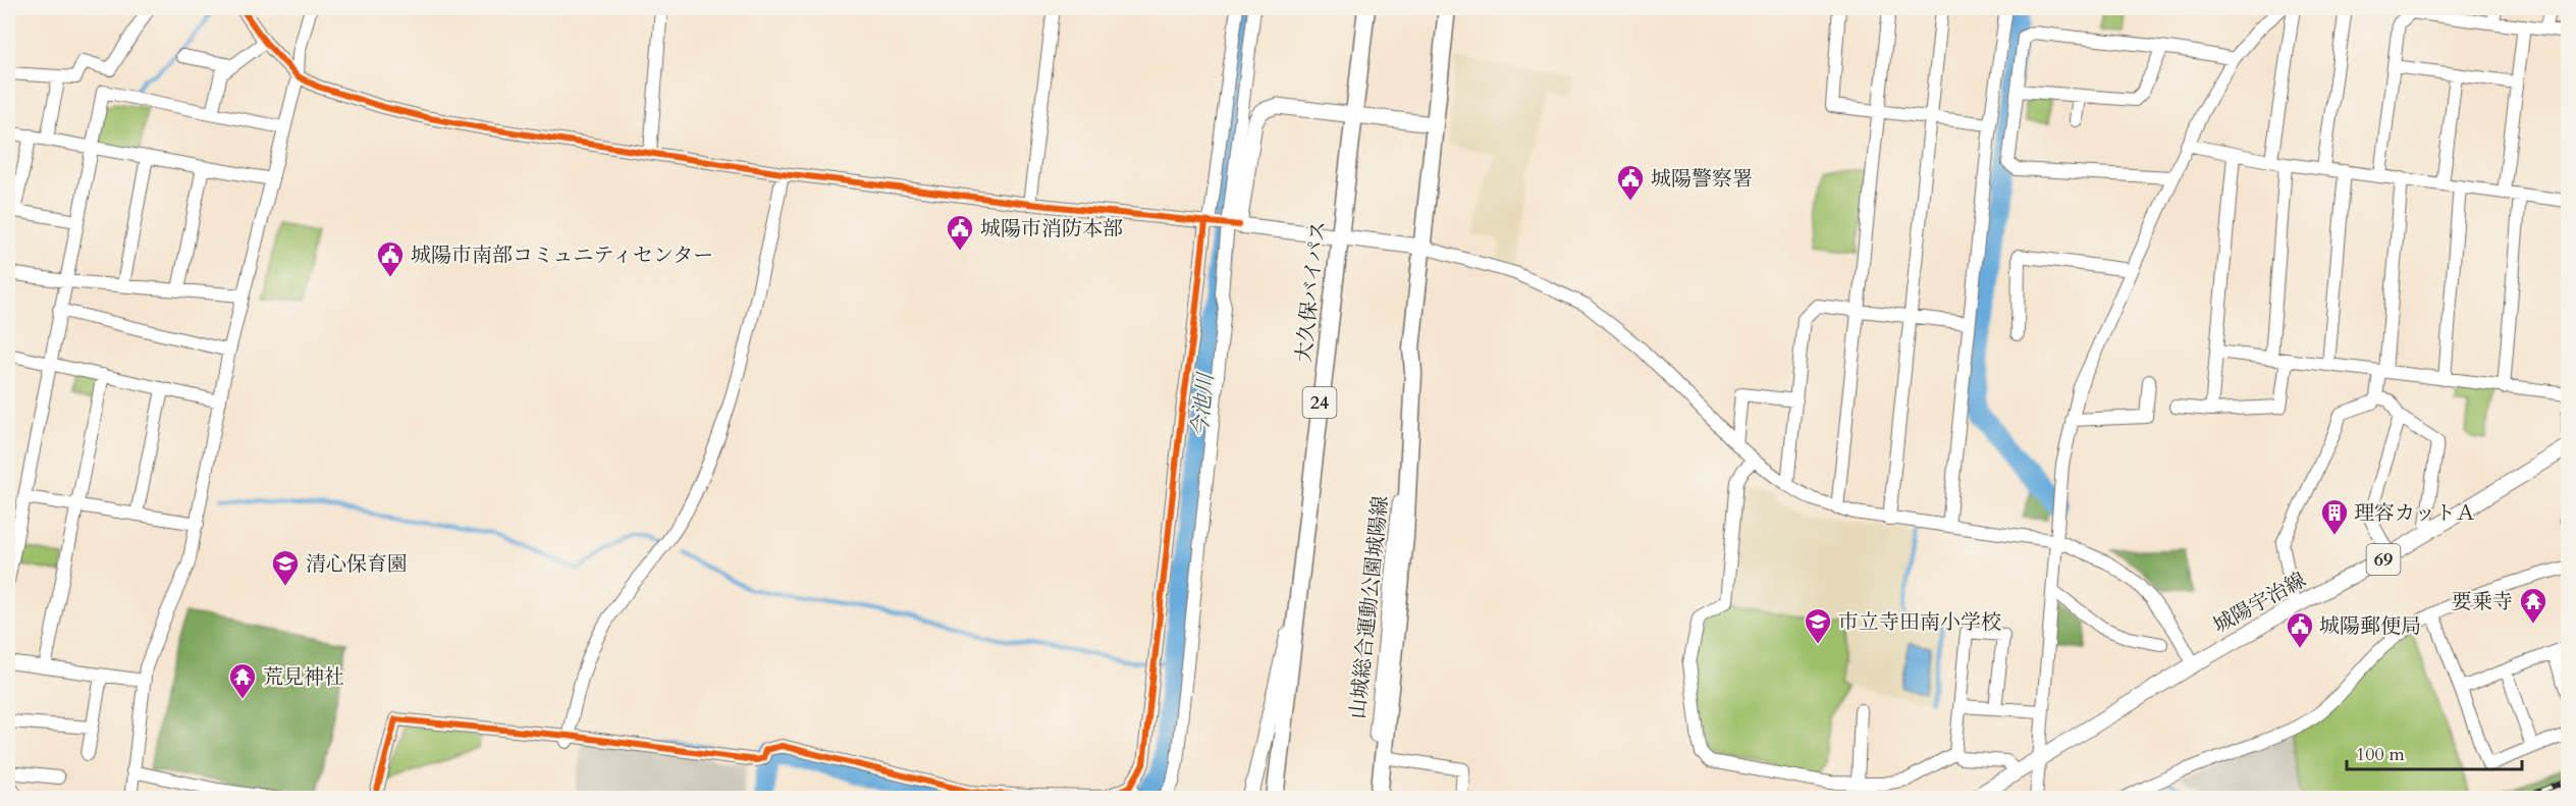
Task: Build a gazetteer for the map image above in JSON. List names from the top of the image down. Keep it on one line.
{"streets":{"highway":["大久保バイパス","24"],"main road":["69","城陽宇治線","山城総合運動公園城陽線"]},"water":["今池川"],"places":{"public building":["城陽警察署","城陽市消防本部","城陽市南部コミュニティセンター","城陽郵便局"],"building":["理容カットＡ"],"school or university":["清心保育園","市立寺田南小学校"],"temple":["要乗寺","荒見神社"]},"scale_bar":"100 m"}
